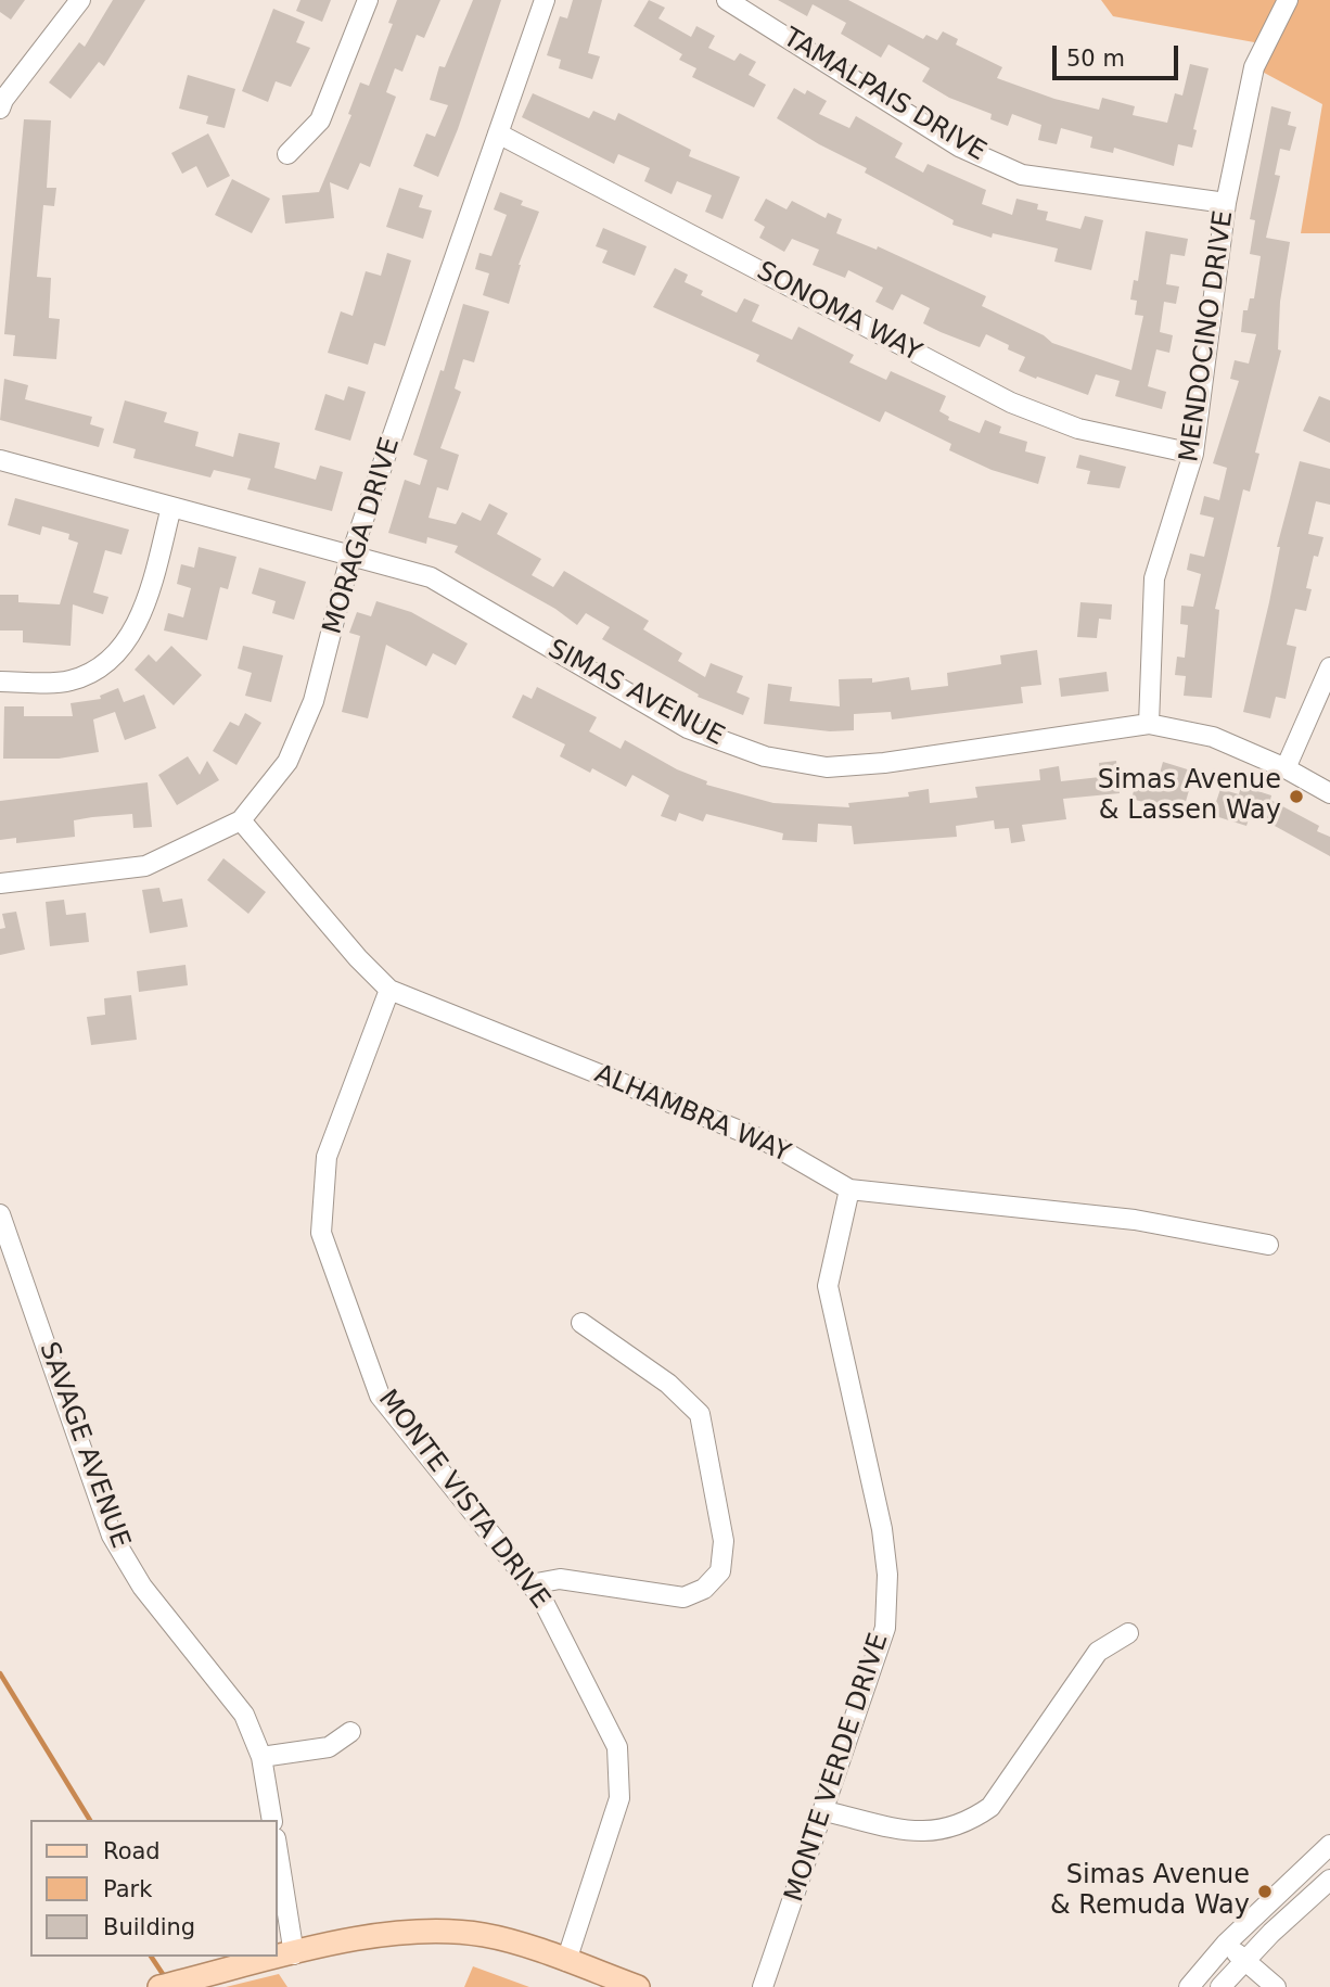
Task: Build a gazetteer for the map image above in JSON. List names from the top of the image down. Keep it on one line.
{"streets":{"street":["TAMALPAIS DRIVE","SONOMA WAY","MENDOCINO DRIVE","MORAGA DRIVE","SIMAS AVENUE","ALHAMBRA WAY","SAVAGE AVENUE","MONTE VISTA DRIVE","MONTE VERDE DRIVE"]},"crossings":[["TAMALPAIS DRIVE","MENDOCINO DRIVE"],["SONOMA WAY","MENDOCINO DRIVE"],["SONOMA WAY","MORAGA DRIVE"],["MENDOCINO DRIVE","SIMAS AVENUE"],["MORAGA DRIVE","SIMAS AVENUE"],["MORAGA DRIVE","ALHAMBRA WAY"],["ALHAMBRA WAY","MONTE VISTA DRIVE"],["ALHAMBRA WAY","MONTE VERDE DRIVE"]],"places":["Simas Avenue & Lassen Way","Simas Avenue & Remuda Way"],"legend":["Road","Park","Building"],"scale_bar":"50 m"}
